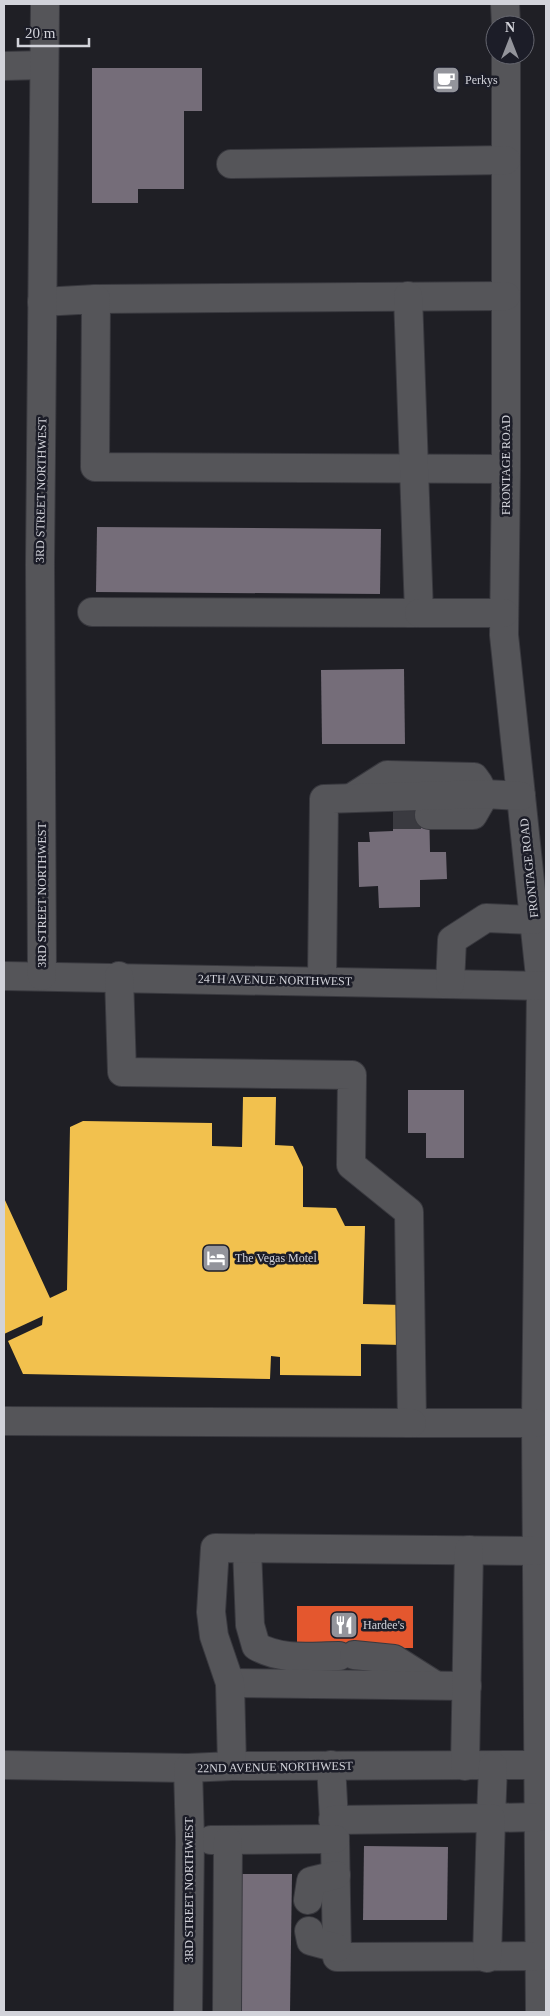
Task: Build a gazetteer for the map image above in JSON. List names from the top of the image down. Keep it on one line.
{"streets":{"street":["FRONTAGE ROAD","3RD STREET NORTHWEST","24TH AVENUE NORTHWEST","22ND AVENUE NORTHWEST"]},"crossings":[["FRONTAGE ROAD","24TH AVENUE NORTHWEST"],["FRONTAGE ROAD","22ND AVENUE NORTHWEST"],["3RD STREET NORTHWEST","24TH AVENUE NORTHWEST"],["3RD STREET NORTHWEST","22ND AVENUE NORTHWEST"]],"places":{"cafe":["Perkys"],"hotel":["The Vegas Motel"],"restaurant":["Hardee's"]},"scale_bar":"20 m","north":"top"}
